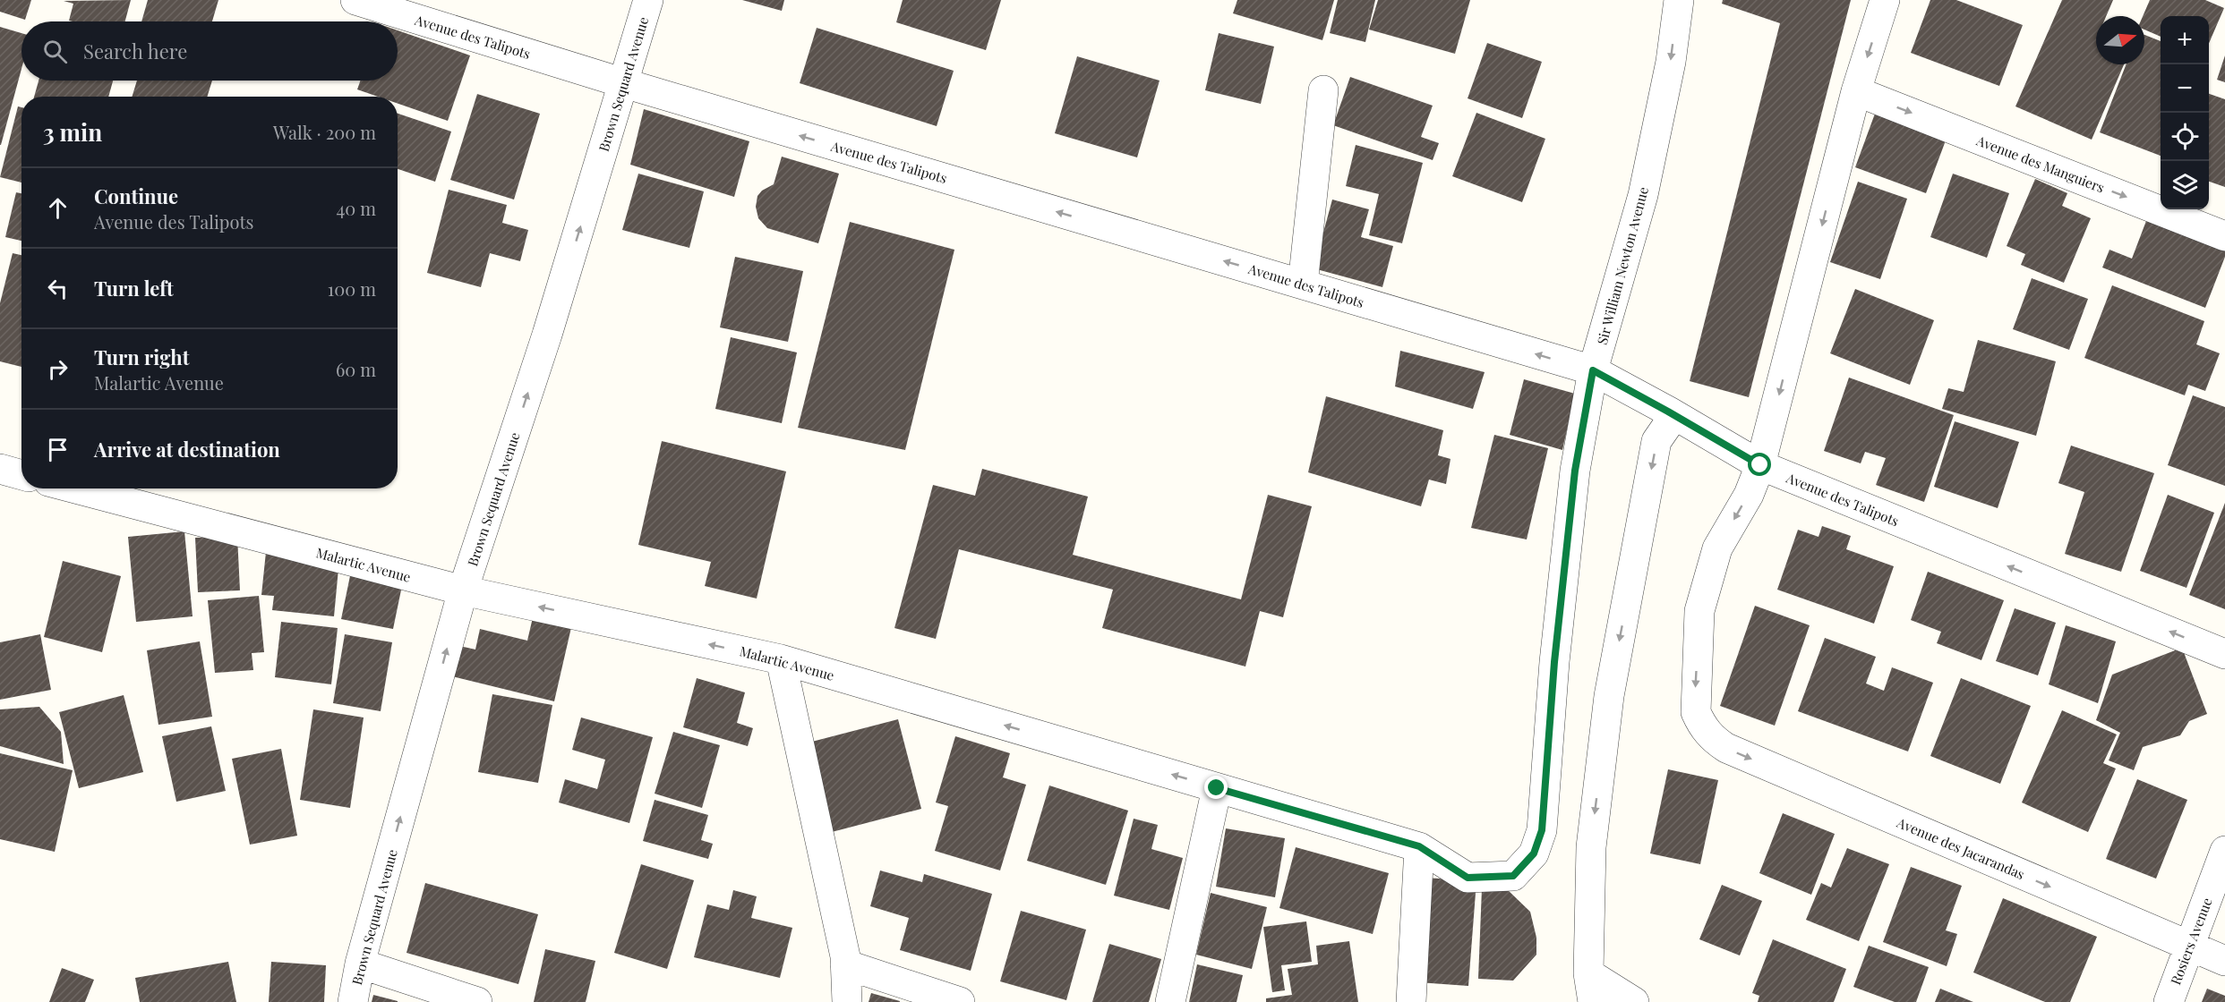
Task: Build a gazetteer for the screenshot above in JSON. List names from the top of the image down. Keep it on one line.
{"streets":{"street":["Avenue des Talipots","Brown Sequard Avenue","Avenue des Manguiers","Sir William Newton Avenue","Malartic Avenue","Avenue des Jacarandas","Rosiers Avenue"]},"crossings":[["Avenue des Talipots","Brown Sequard Avenue"],["Avenue des Talipots","Sir William Newton Avenue"],["Avenue des Talipots","Avenue des Jacarandas"],["Brown Sequard Avenue","Malartic Avenue"],["Sir William Newton Avenue","Malartic Avenue"],["Avenue des Jacarandas","Rosiers Avenue"]],"one_way":["Avenue des Talipots","Brown Sequard Avenue","Avenue des Manguiers","Malartic Avenue"],"north":"right","page":{"map_buttons":["+","−"],"search":"Search here","heading":["3 min","Walk · 200 m"],"list":[["Continue","Avenue des Talipots","40 m"],["Turn left","100 m"],["Turn right","Malartic Avenue","60 m"],"Arrive at destination"]}}
